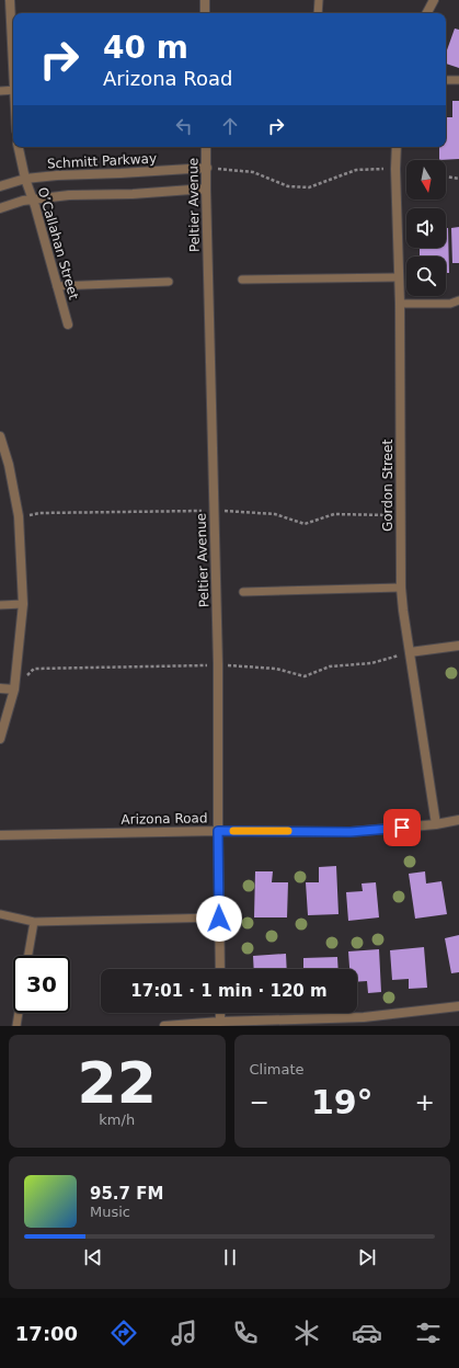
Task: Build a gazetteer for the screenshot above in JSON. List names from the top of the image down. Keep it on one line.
{"streets":{"street":["Schmitt Parkway","Peltier Avenue","O’Callahan Street","Gordon Street","Arizona Road"]},"crossings":[["Schmitt Parkway","Peltier Avenue"],["Schmitt Parkway","O’Callahan Street"],["Peltier Avenue","Arizona Road"],["Gordon Street","Arizona Road"]],"north":"bottom","page":{"turn":["40 m","Arizona Road"],"limit":"30","trip":"17:01 · 1 min · 120 m","tile":[["22","km/h"],"Climate"],"heat":["−","19°","+"],"song":["95.7 FM","Music"],"tabs":"17:00"}}
